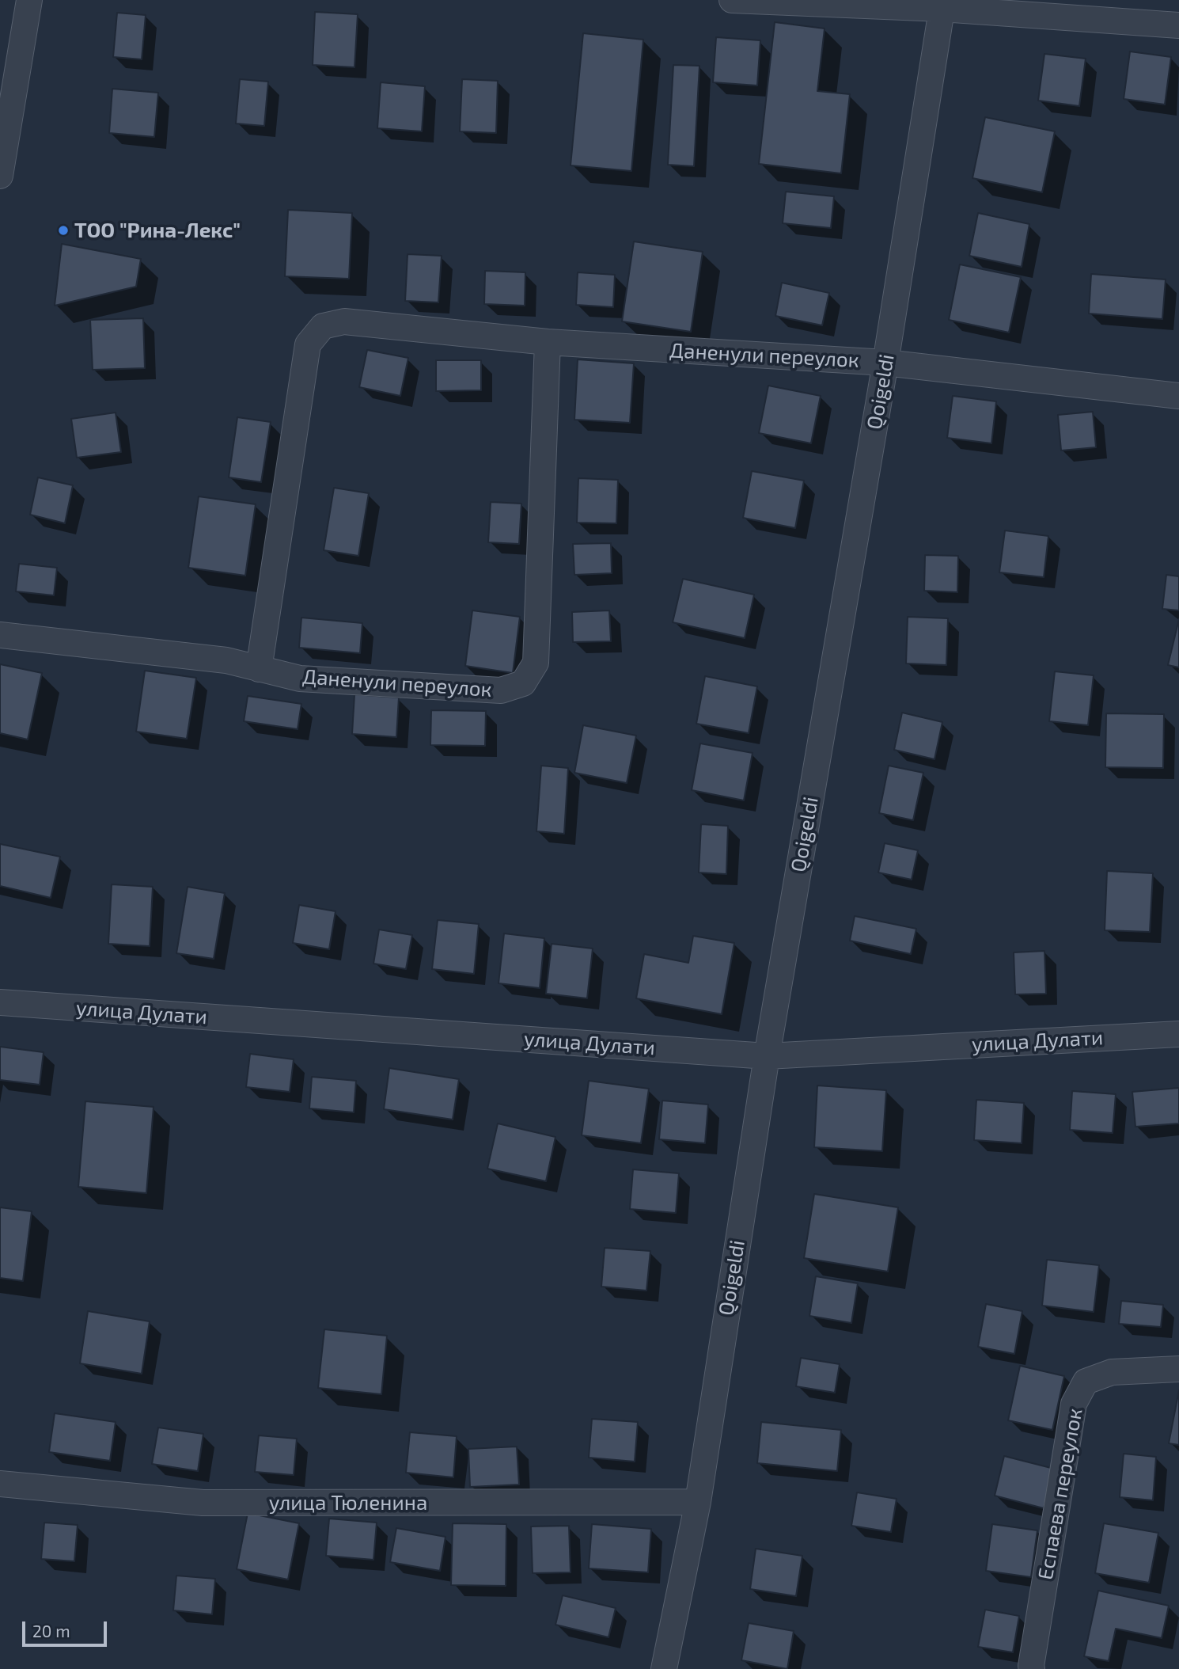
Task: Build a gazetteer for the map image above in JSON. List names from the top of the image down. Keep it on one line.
{"streets":{"street":["Даненули переулок","Qoigeldi","улица Дулати","Еспаева переулок","улица Тюленина"]},"crossings":[["Даненули переулок","Qoigeldi"],["Qoigeldi","улица Дулати"],["Qoigeldi","улица Тюленина"]],"places":["ТОО \"Рина-Лекс\""],"scale_bar":"20 m"}
